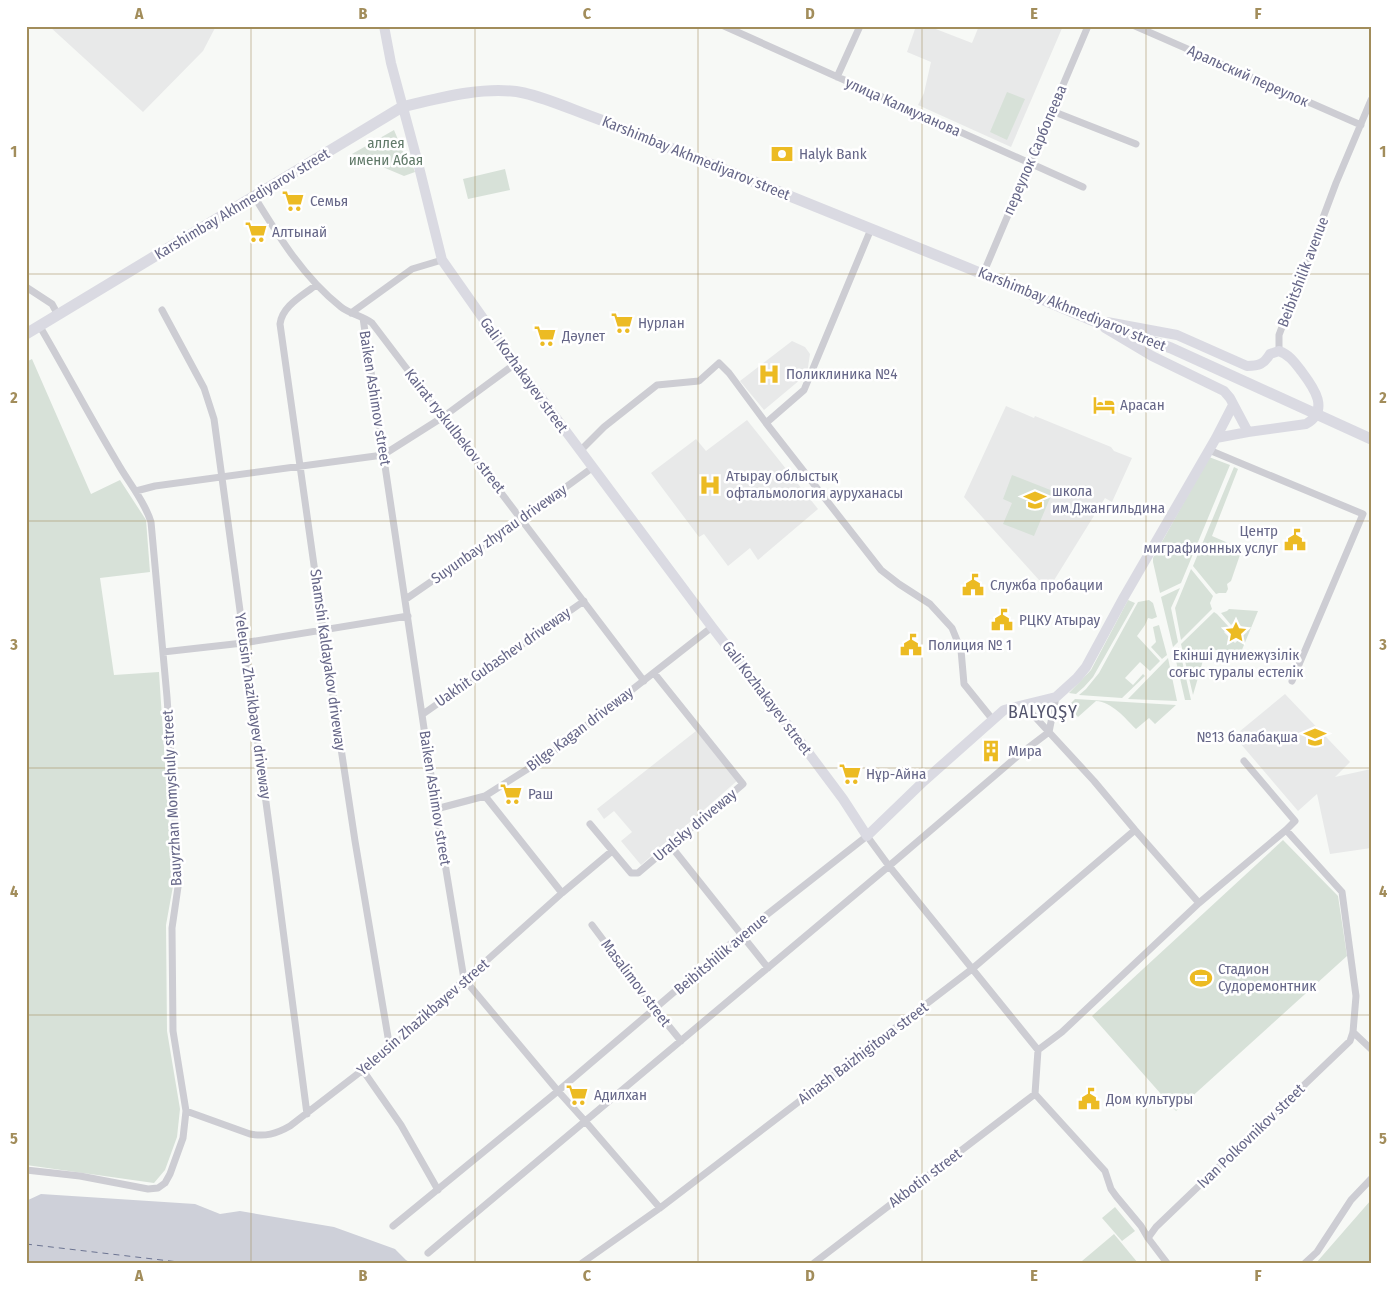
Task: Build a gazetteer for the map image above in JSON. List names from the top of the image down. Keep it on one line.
{"streets":{"main road":["Karshimbay Akhmediyarov street"],"street":["Аральский переулок","улица Калмуханова","переулок Сарбопеева","Beibitshilik avenue","Gali Kozhakayev street","Baiken Ashimov street","Kairat ryskulbekov street","Suyunbay zhyrau driveway","Uakhit Gubashev driveway","Shamshi Kaldayakov driveway","Yeleusin Zhazikbayev driveway","Bilge Kagan driveway","Bauyrzhan Momyshuly street","Uralsky driveway","Masalimov street","Yeleusin Zhazikbayev street","Ainash Baizhigitova street","Ivan Polkovnikov street","Akbotin street"]},"crossings":[["Аральский переулок","Beibitshilik avenue"],["улица Калмуханова","переулок Сарбопеева"],["переулок Сарбопеева","Karshimbay Akhmediyarov street"],["Karshimbay Akhmediyarov street","Gali Kozhakayev street"],["Karshimbay Akhmediyarov street","Kairat ryskulbekov street"],["Karshimbay Akhmediyarov street","Bauyrzhan Momyshuly street"],["Beibitshilik avenue","Gali Kozhakayev street"],["Beibitshilik avenue","Masalimov street"],["Gali Kozhakayev street","Suyunbay zhyrau driveway"],["Gali Kozhakayev street","Bilge Kagan driveway"],["Gali Kozhakayev street","Ainash Baizhigitova street"],["Baiken Ashimov street","Kairat ryskulbekov street"],["Baiken Ashimov street","Suyunbay zhyrau driveway"],["Baiken Ashimov street","Uakhit Gubashev driveway"],["Baiken Ashimov street","Bilge Kagan driveway"],["Baiken Ashimov street","Yeleusin Zhazikbayev street"],["Kairat ryskulbekov street","Suyunbay zhyrau driveway"],["Kairat ryskulbekov street","Uakhit Gubashev driveway"],["Kairat ryskulbekov street","Shamshi Kaldayakov driveway"],["Kairat ryskulbekov street","Bilge Kagan driveway"],["Shamshi Kaldayakov driveway","Yeleusin Zhazikbayev street"],["Yeleusin Zhazikbayev driveway","Yeleusin Zhazikbayev street"],["Bilge Kagan driveway","Uralsky driveway"],["Bauyrzhan Momyshuly street","Yeleusin Zhazikbayev street"],["Uralsky driveway","Yeleusin Zhazikbayev street"]],"districts":["BALYQŞY"],"parks":["аллея имени Абая"],"places":{"bank":["Halyk Bank"],"supermarket":["Семья","Алтынай","Нурлан","Дәулет","Нұр-Айна","Раш","Адилхан"],"hospital":["Поликлиника №4","Атырау облыстық офтальмология ауруханасы"],"hotel":["Арасан"],"school or university":["школа им.Джангильдина","№13 балабақша"],"public building":["Центр миграфионных услуг","Служба пробации","РЦКУ Атырау","Полиция № 1","Дом культуры"],"place":["Екінші дүниежүзілік соғыс туралы естелік"],"building":["Мира"],"sports":["Стадион Судоремонтник"]},"grid":{"columns":["A","B","C","D","E","F"],"rows":["1","2","3","4","5"]}}
